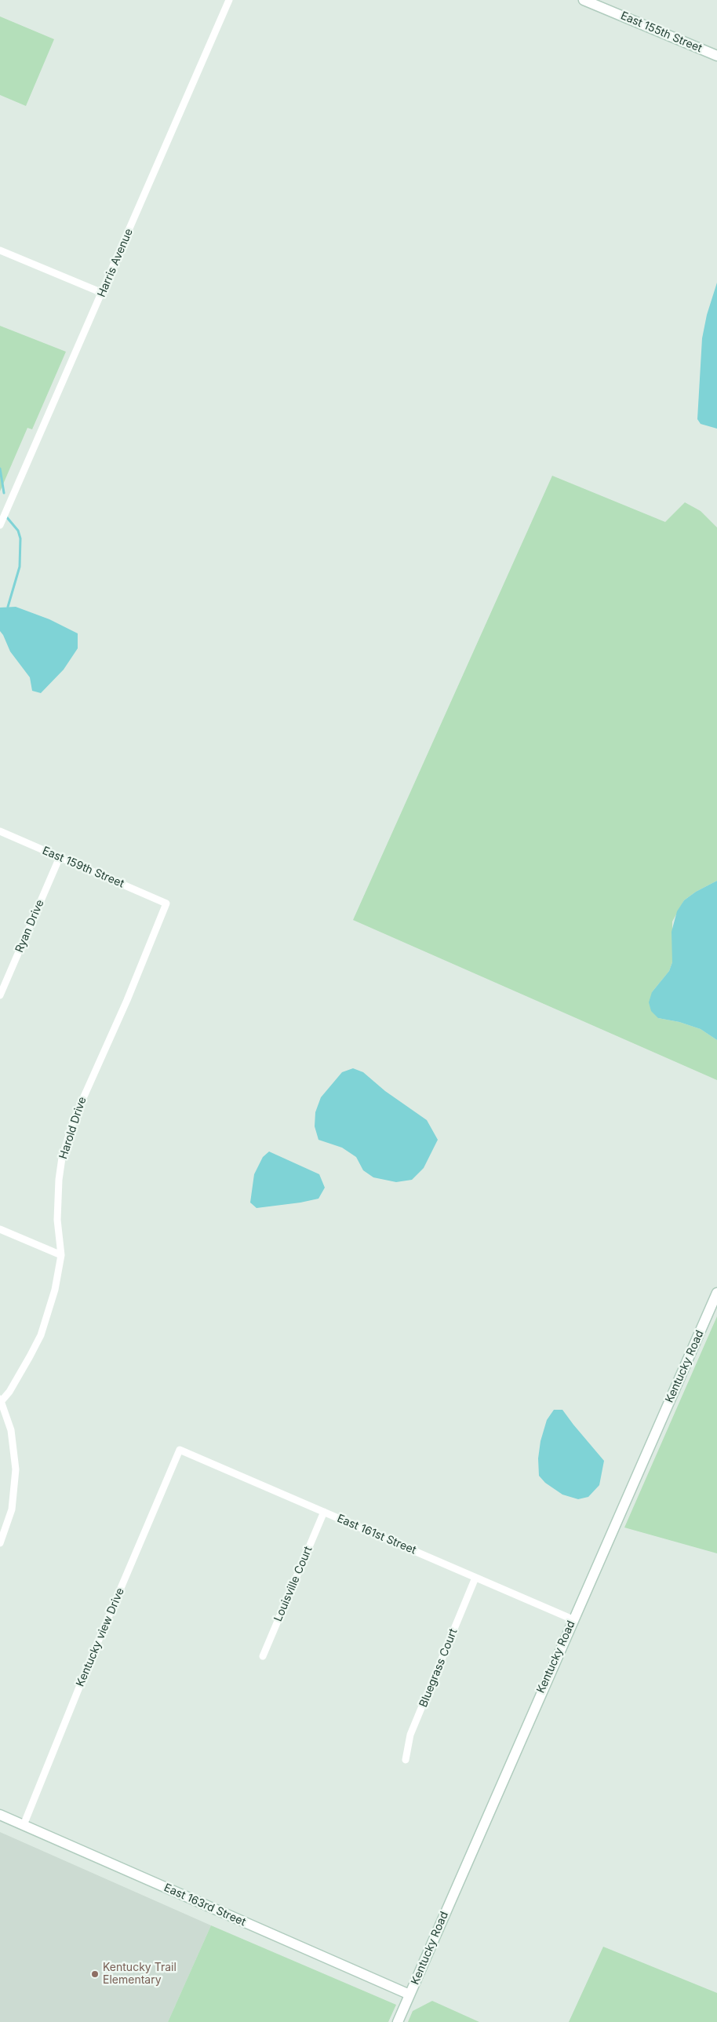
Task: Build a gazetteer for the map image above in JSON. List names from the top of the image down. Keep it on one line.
{"streets":{"street":["East 155th Street","Harris Avenue","East 159th Street","Ryan Drive","Harold Drive","Kentucky Road","East 161st Street","Louisville Court","Kentucky view Drive","Bluegrass Court","East 163rd Street"]},"crossings":[["East 159th Street","Ryan Drive"],["East 159th Street","Harold Drive"],["Kentucky Road","East 161st Street"],["Kentucky Road","East 163rd Street"],["East 161st Street","Louisville Court"],["East 161st Street","Kentucky view Drive"],["East 161st Street","Bluegrass Court"],["Kentucky view Drive","East 163rd Street"]],"places":["Kentucky Trail Elementary"]}
